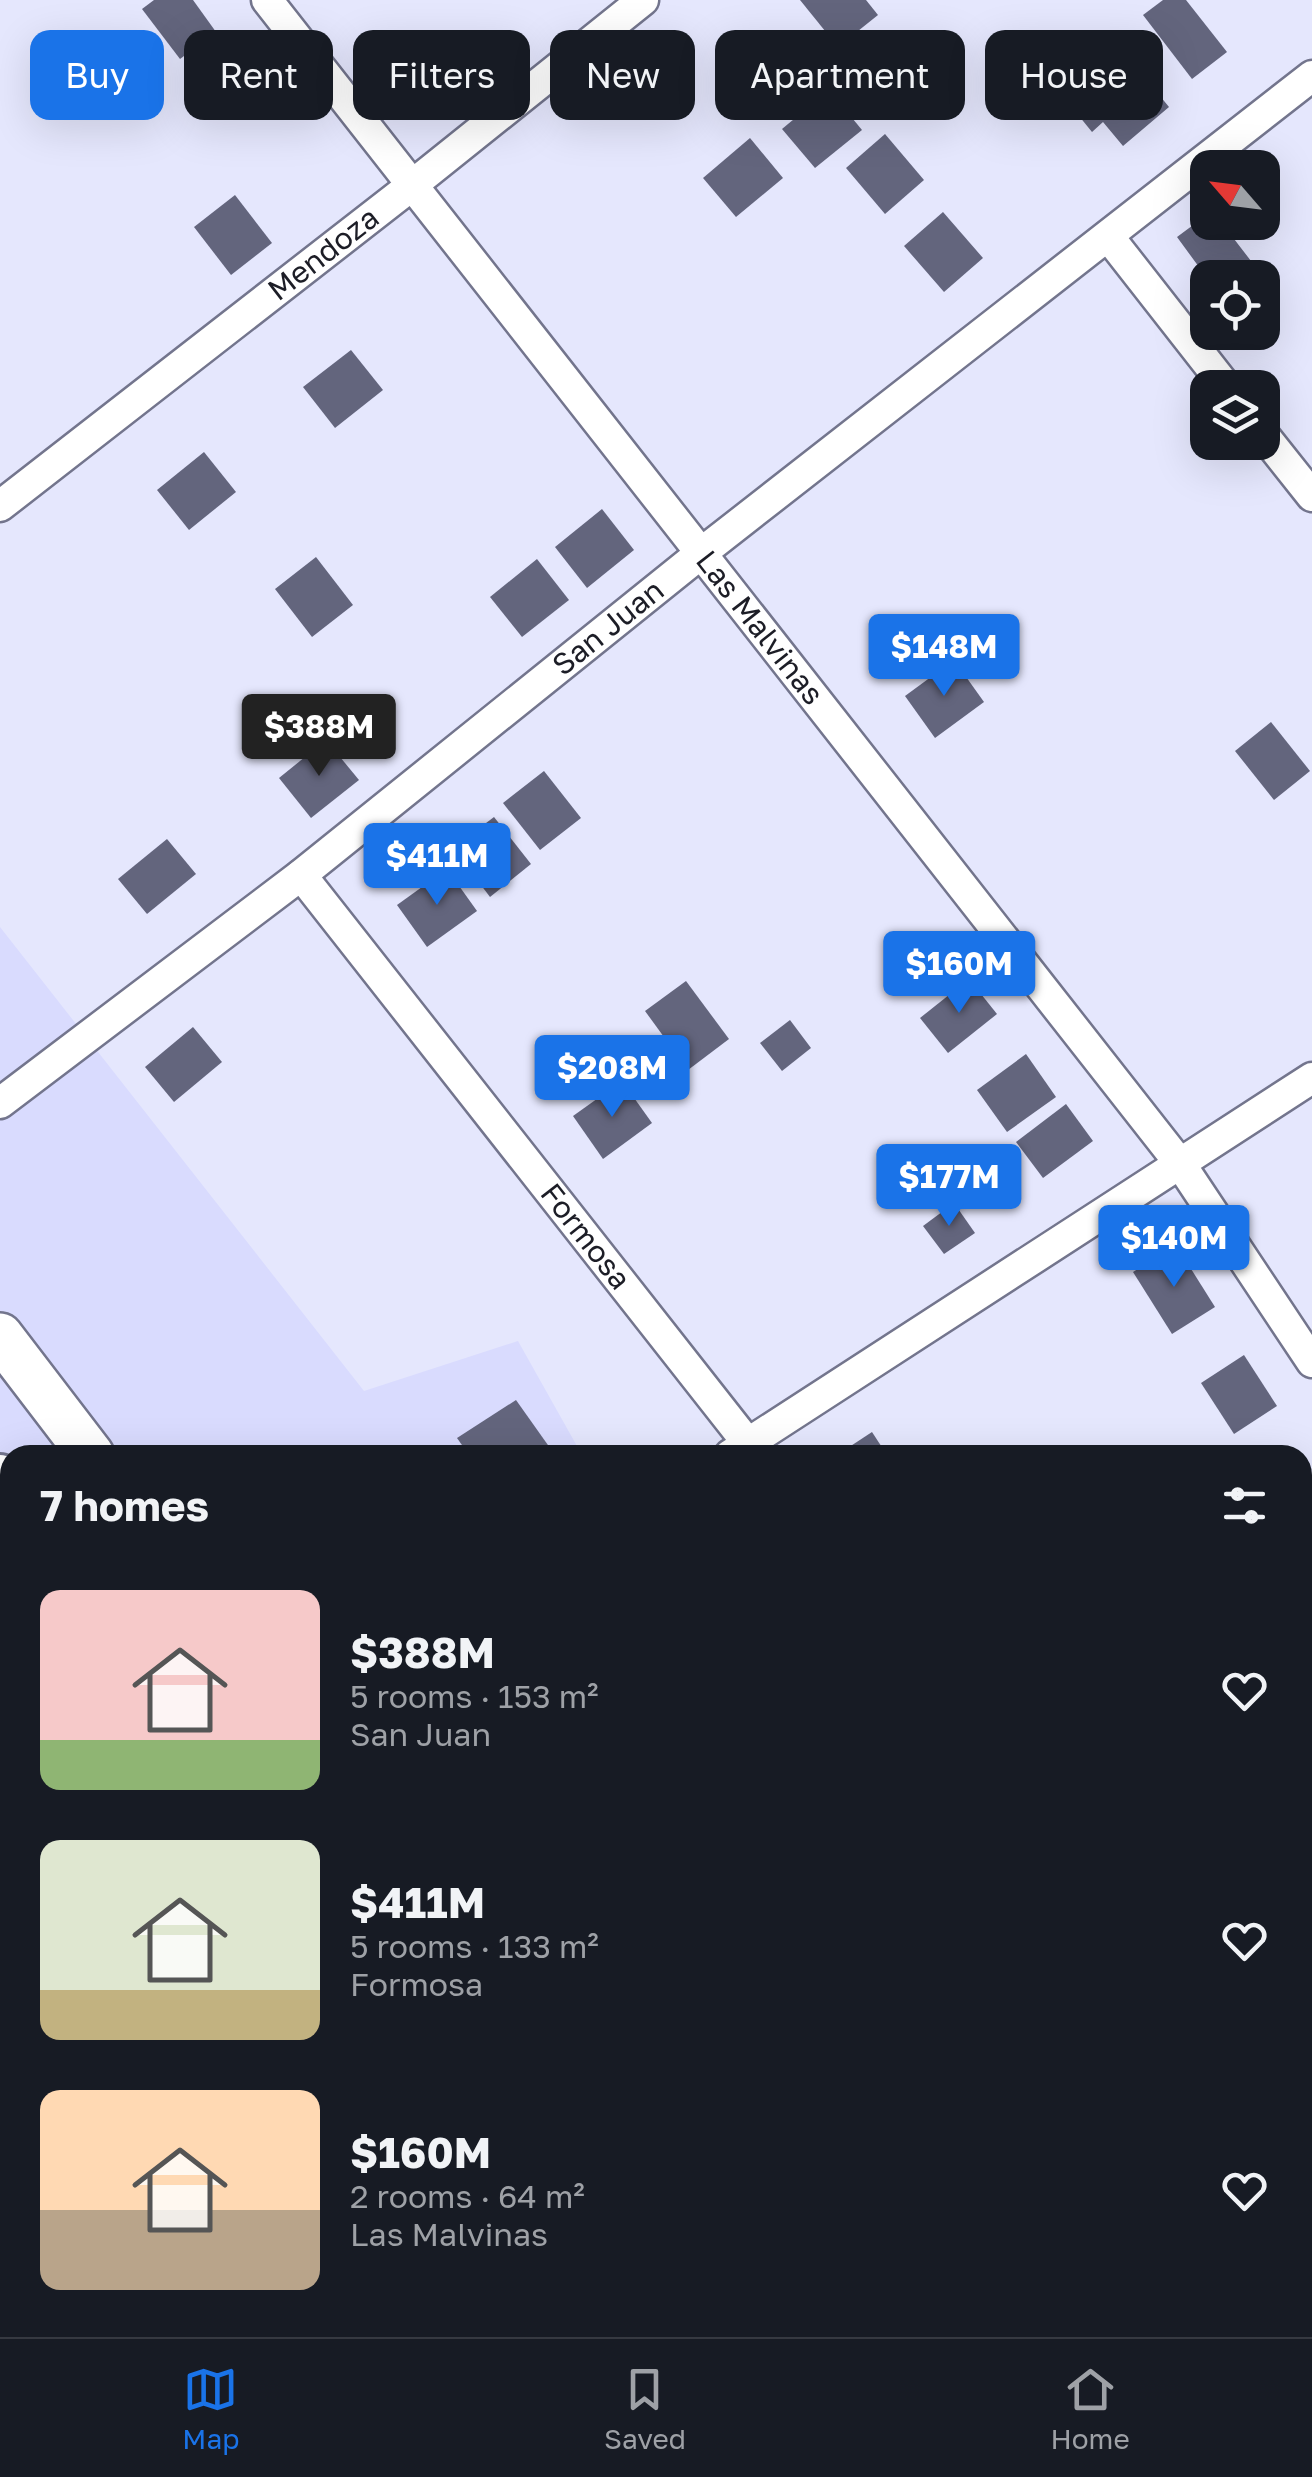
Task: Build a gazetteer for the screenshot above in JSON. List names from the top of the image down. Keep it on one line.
{"streets":{"street":["Mendoza","San Juan","Las Malvinas","Formosa"]},"crossings":[["Mendoza","Las Malvinas"],["San Juan","Las Malvinas"],["San Juan","Formosa"]],"north":"top left","page":{"chip":["Buy","Rent","Filters","New","Apartment","House"],"price":["$148M","$388M","$411M","$160M","$208M","$177M","$140M"],"heading":"7 homes","list":[{"name":"$388M","note":"5 rooms · 153 m² · San Juan"},{"name":"$411M","note":"5 rooms · 133 m² · Formosa"},{"name":"$160M","note":"2 rooms · 64 m² · Las Malvinas"}],"tabs":["Map","Saved","Home"]}}
